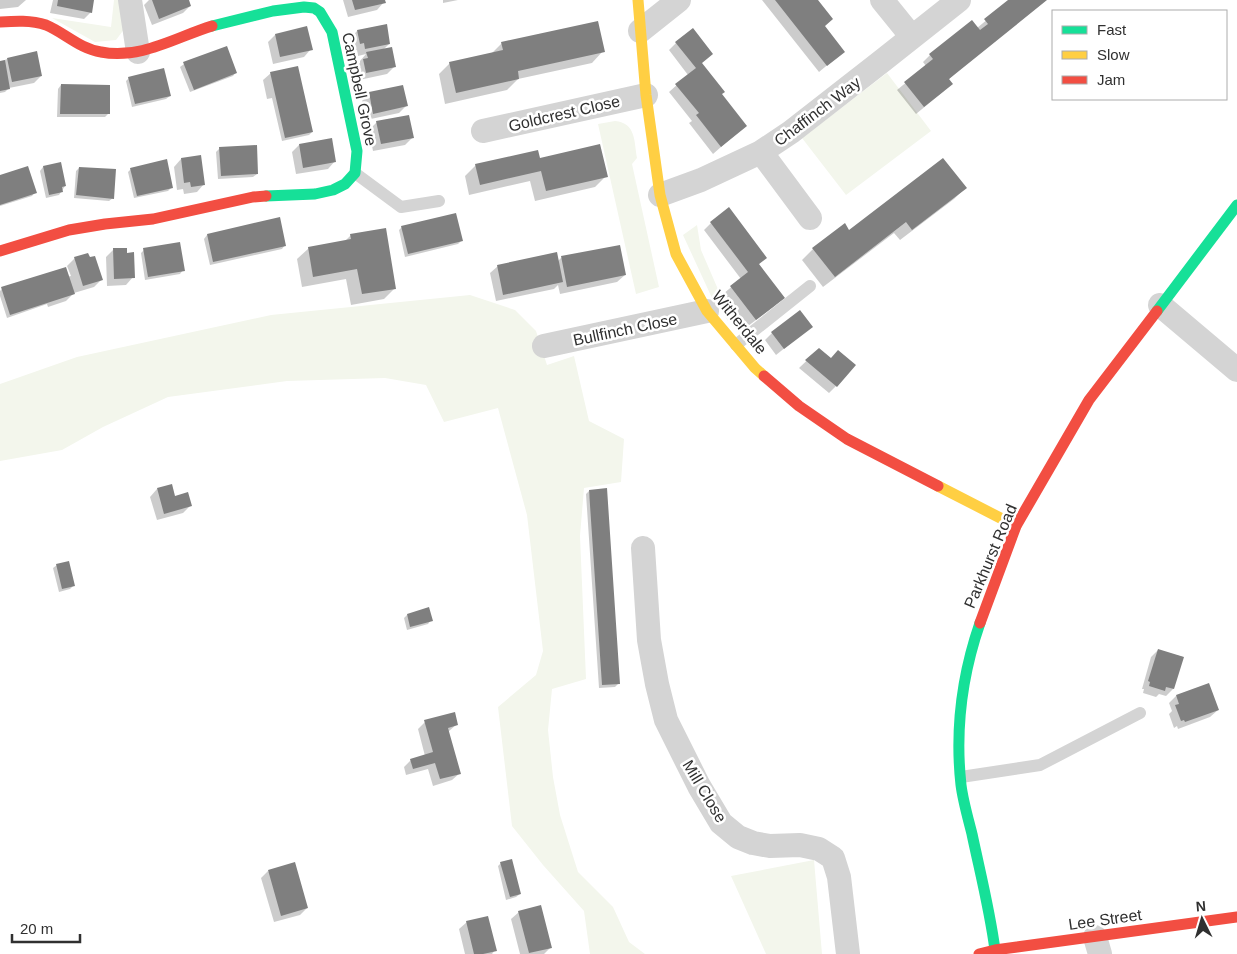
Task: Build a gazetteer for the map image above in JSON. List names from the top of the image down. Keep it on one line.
{"streets":{"street":["Campbell Grove","Chaffinch Way","Goldcrest Close","Witherdale","Bullfinch Close","Parkhurst Road","Mill Close","Lee Street"]},"crossings":[["Chaffinch Way","Witherdale"],["Goldcrest Close","Witherdale"],["Witherdale","Bullfinch Close"],["Witherdale","Parkhurst Road"],["Parkhurst Road","Lee Street"]],"legend":["Fast","Slow","Jam"],"scale_bar":"20 m","north":"top"}
